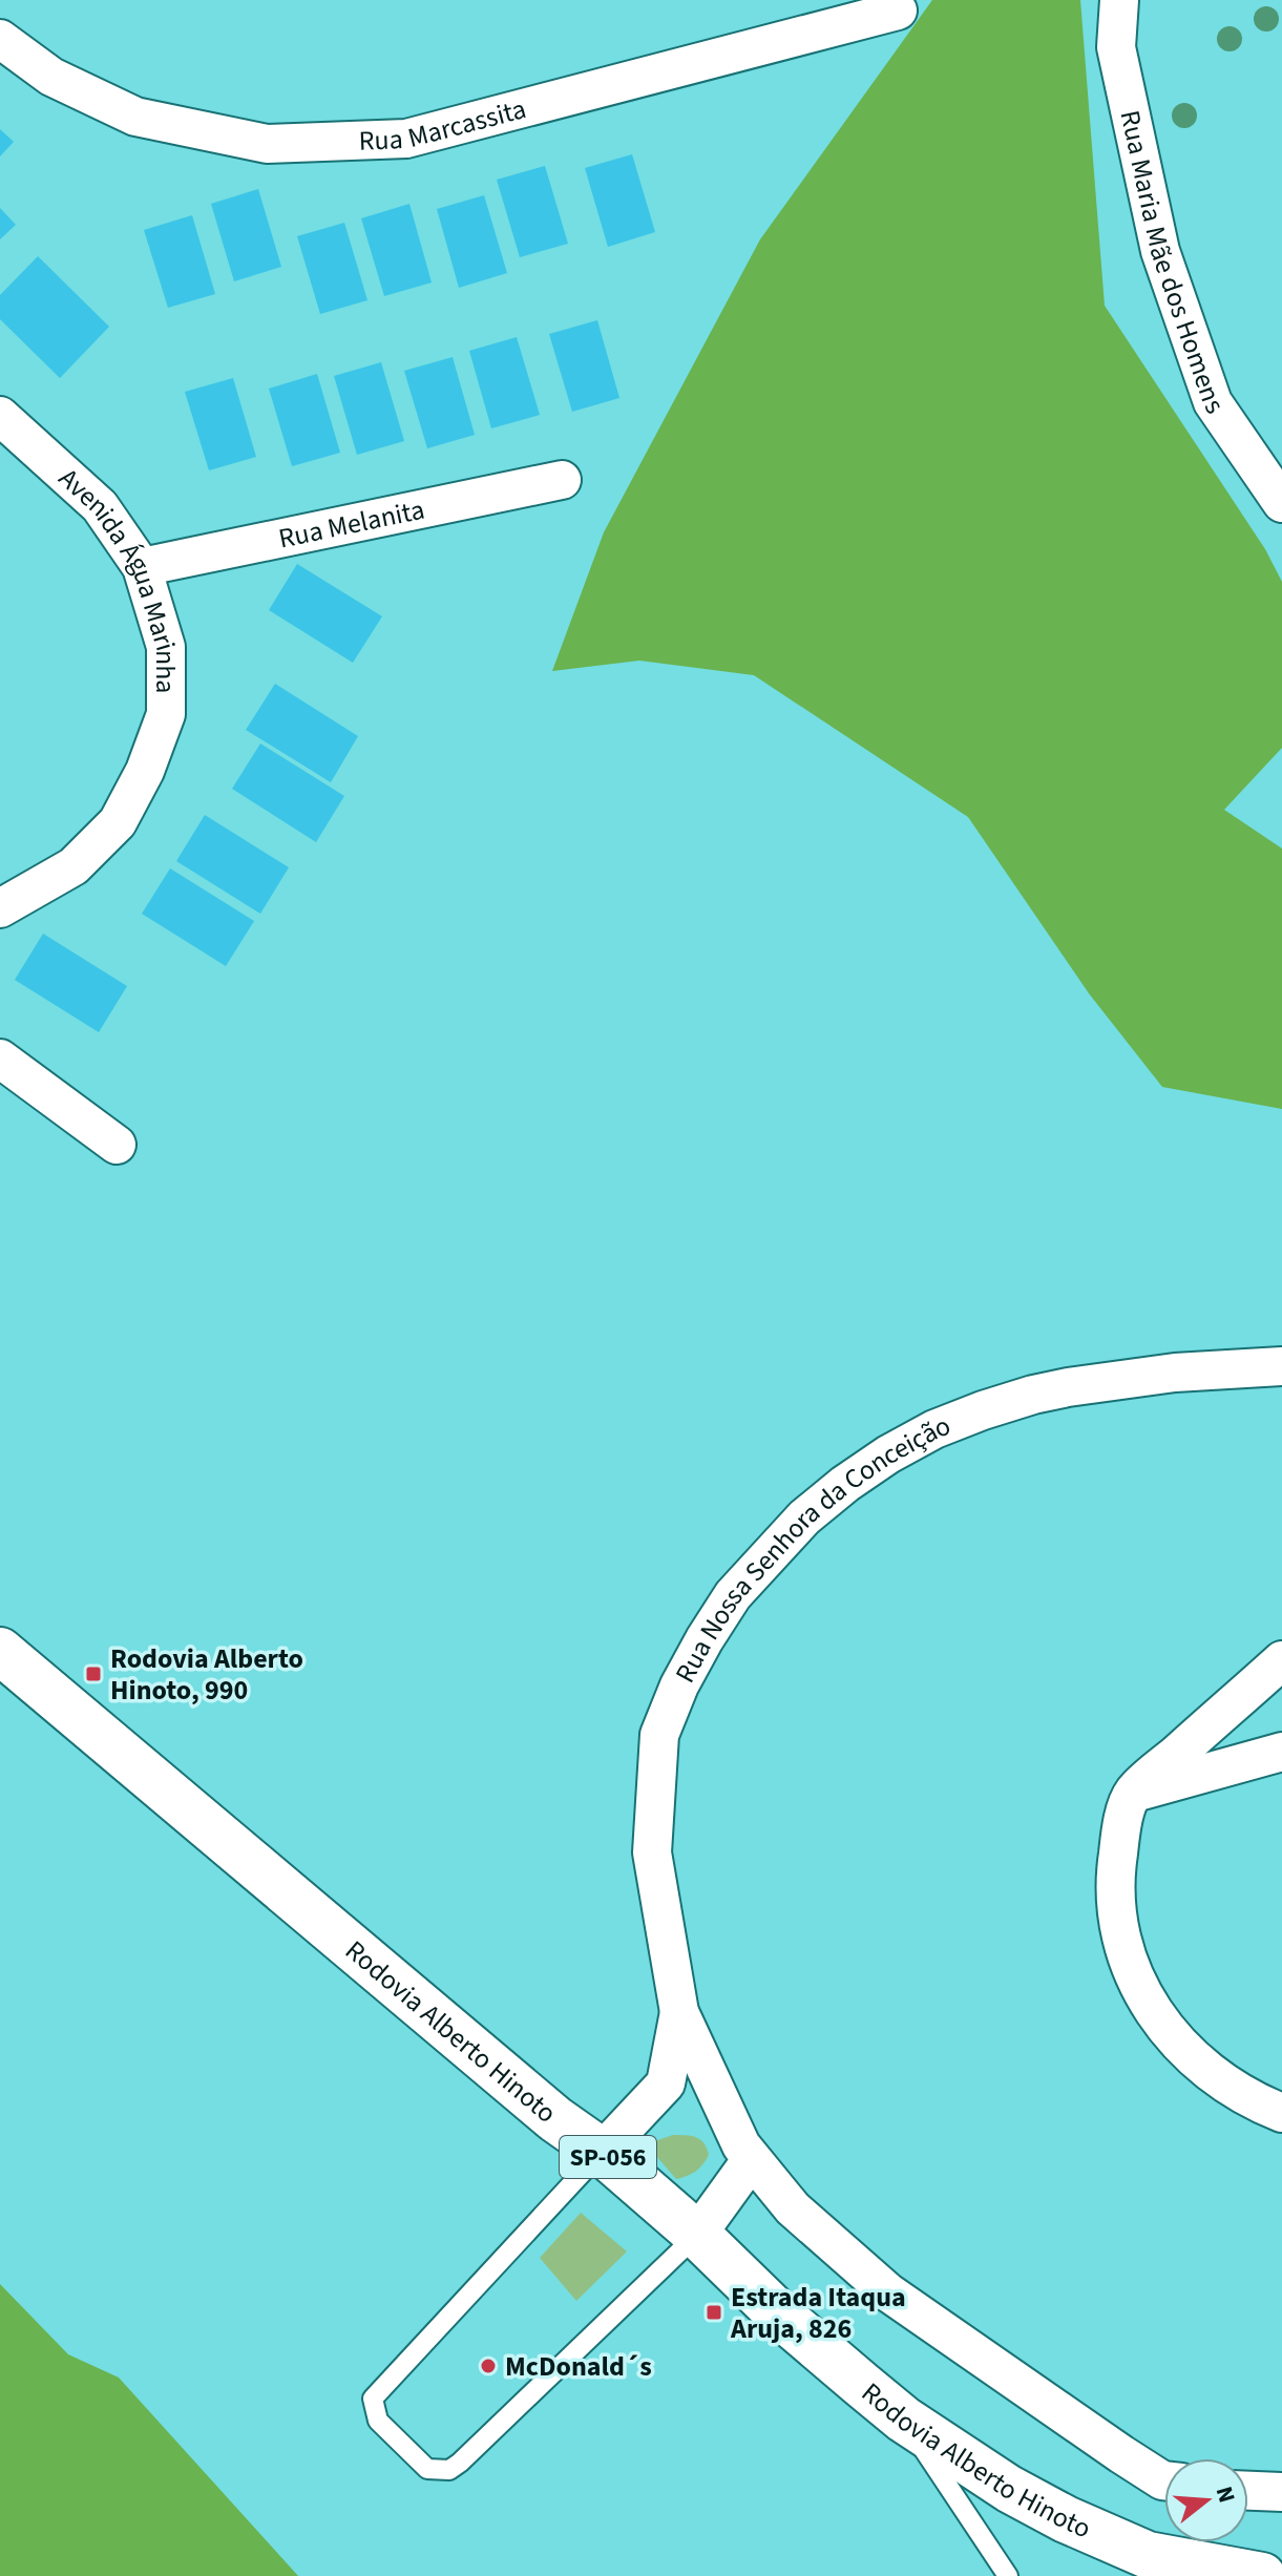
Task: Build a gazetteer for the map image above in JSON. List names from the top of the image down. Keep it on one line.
{"streets":{"main road":["Rodovia Alberto Hinoto","SP-056"],"street":["Rua Marcassita","Rua Maria Mãe dos Homens","Rua Melanita","Avenida Água Marinha","Rua Nossa Senhora da Conceição"]},"crossings":[["Rua Melanita","Avenida Água Marinha"],["Rua Nossa Senhora da Conceição","Rodovia Alberto Hinoto"]],"places":{"transit":["Rodovia Alberto Hinoto, 990","Estrada Itaqua Aruja, 826"],"other":["McDonald´s"]},"north":"right"}
